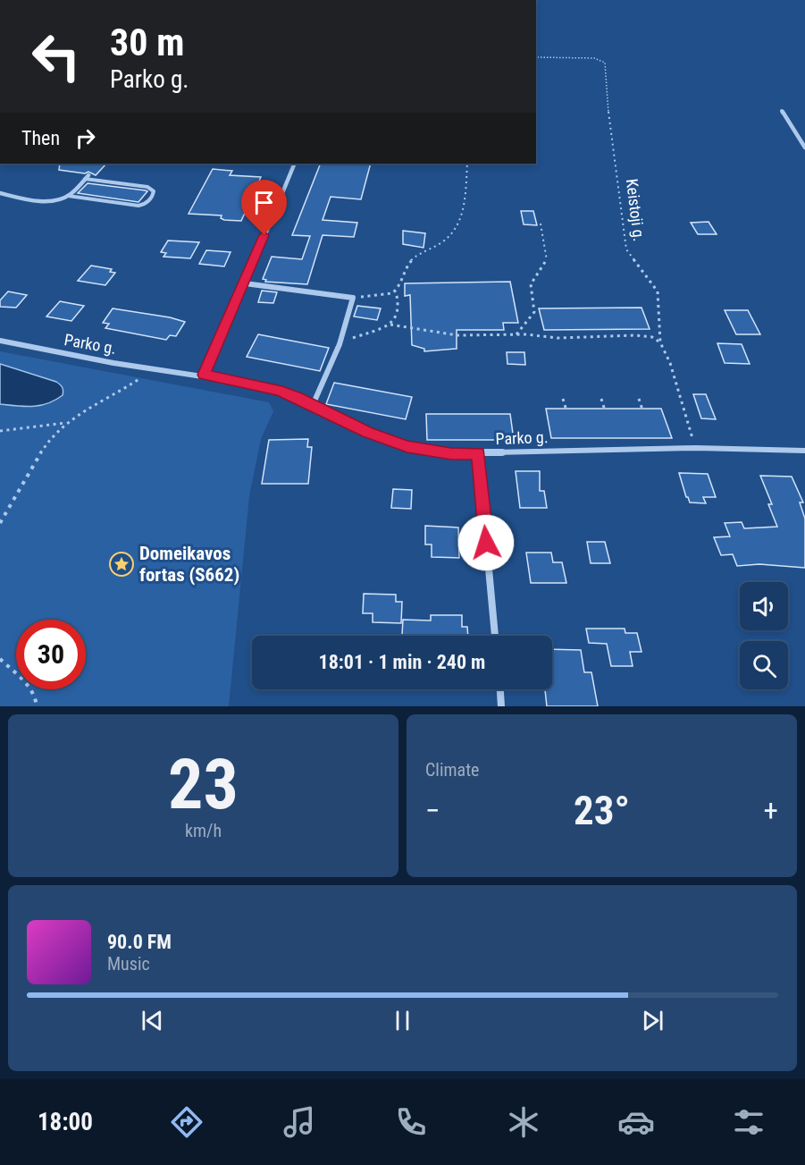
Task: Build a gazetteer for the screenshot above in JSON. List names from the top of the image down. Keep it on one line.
{"streets":{"street":["Parko g."],"path":["Keistoji g."]},"crossings":[["Keistoji g.","Parko g."]],"places":{"place":["Domeikavos fortas (S662)"]},"page":{"turn":["30 m","Parko g."],"then":"Then","limit":"30","trip":"18:01 · 1 min · 240 m","tile":[["23","km/h"],"Climate"],"heat":["−","23°","+"],"song":["90.0 FM","Music"],"tabs":"18:00"}}
